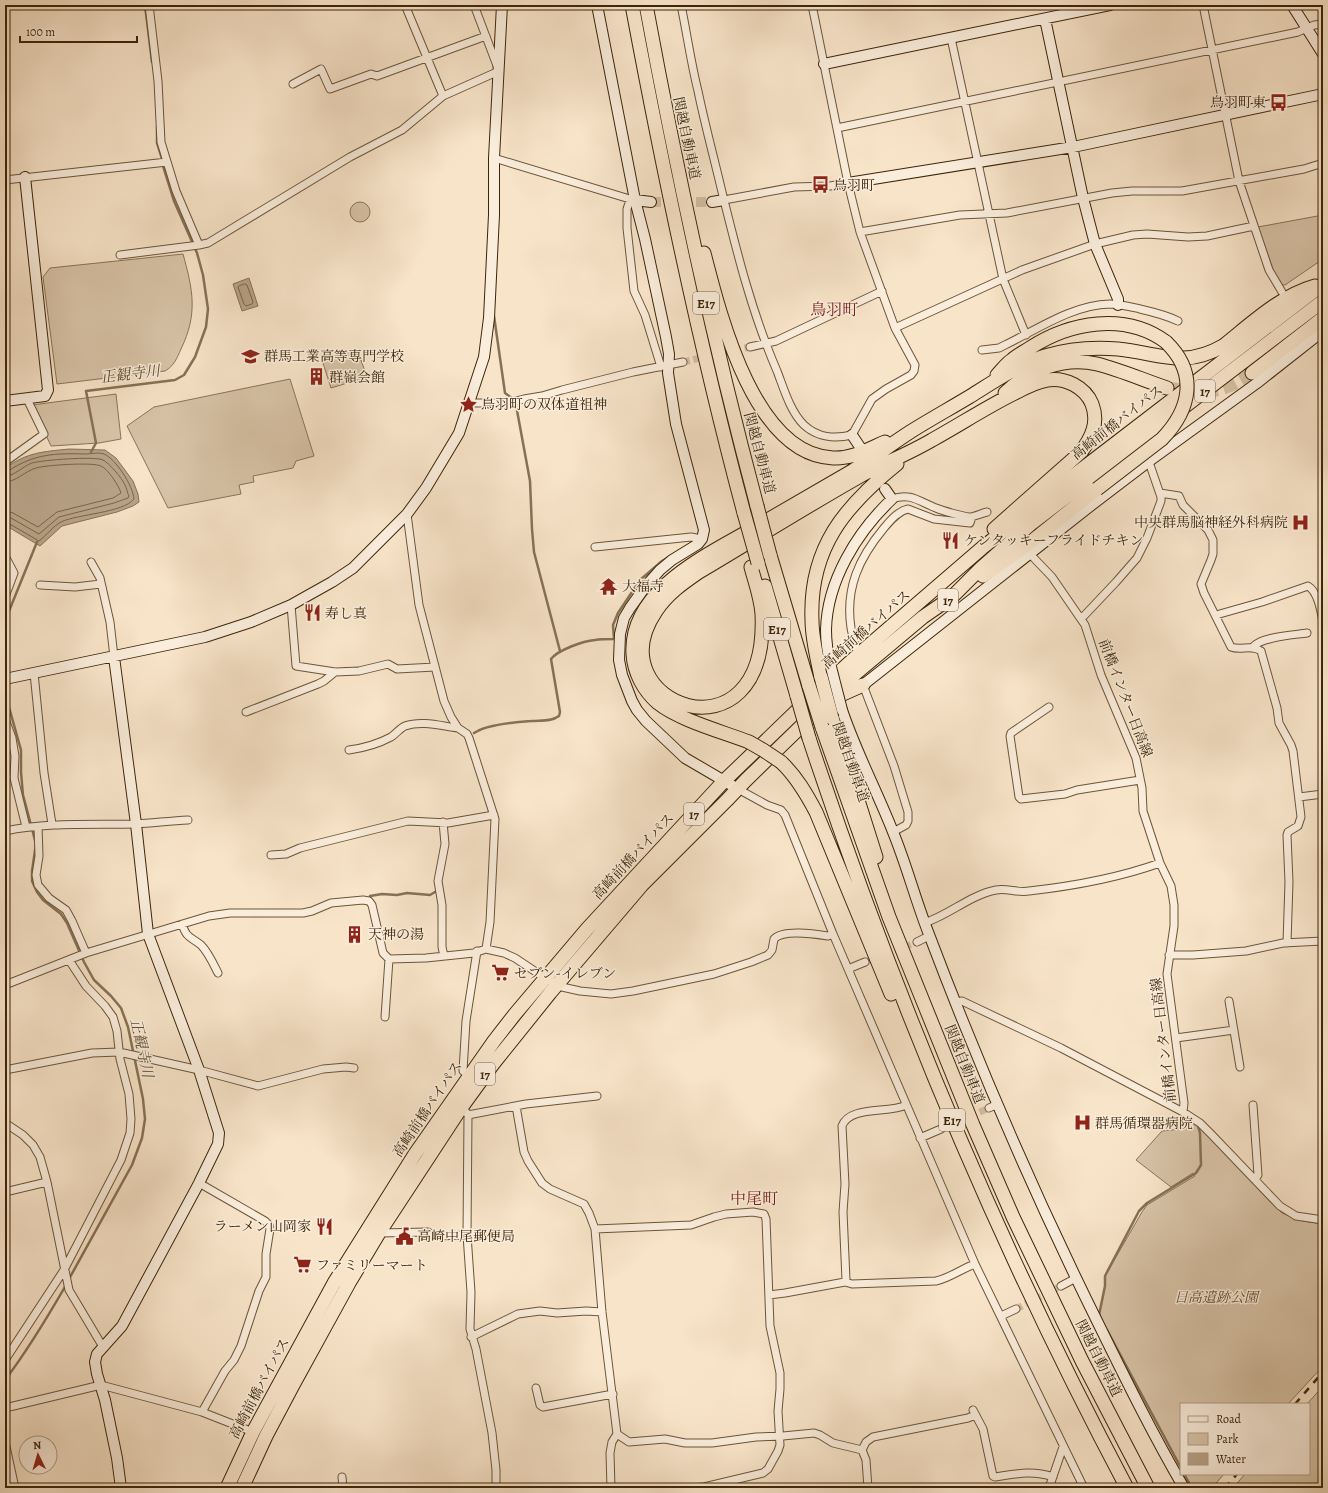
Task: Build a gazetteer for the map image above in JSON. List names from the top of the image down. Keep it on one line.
{"streets":{"highway":["関越自動車道","E17","17","高崎前橋バイパス"],"street":["前橋インター日高線"]},"districts":["鳥羽町","中尾町"],"water":["正観寺川"],"parks":["日高遺跡公園"],"places":{"bus stop":["鳥羽町東","鳥羽町"],"school or university":["群馬工業高等専門学校"],"building":["群嶺会館","天神の湯"],"place":["鳥羽町の双体道祖神"],"hospital":["中央群馬脳神経外科病院","群馬循環器病院"],"restaurant":["ケンタッキーフライドチキン","寿し真","ラーメン山岡家"],"temple":["大福寺"],"supermarket":["セブン-イレブン","ファミリーマート"],"public building":["高崎中尾郵便局"]},"legend":["Road","Park","Water"],"scale_bar":"100 m","north":"top"}
